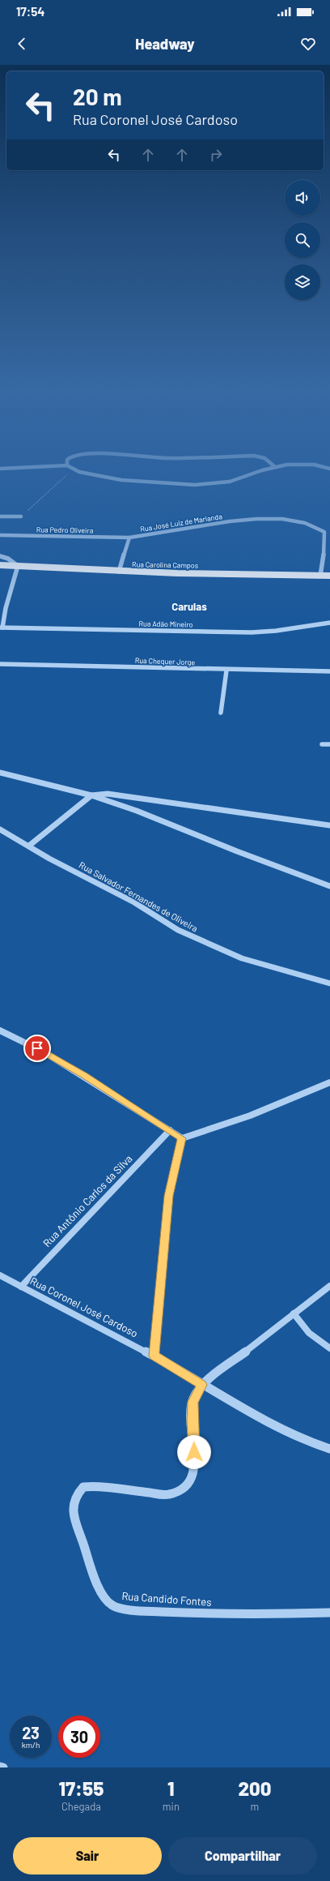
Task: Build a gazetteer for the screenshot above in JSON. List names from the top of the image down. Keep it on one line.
{"streets":{"main road":["Rua Carolina Campos"],"street":["Rua José Luiz de Marianda","Rua Pedro Oliveira","Rua Adão Mineiro","Rua Chequer Jorge","Rua Salvador Fernandes de Oliveira","Rua Antônio Carlos da Silva","Rua Coronel José Cardoso","Rua Candido Fontes"]},"crossings":[["Rua José Luiz de Marianda","Rua Pedro Oliveira"],["Rua José Luiz de Marianda","Rua Carolina Campos"],["Rua Antônio Carlos da Silva","Rua Coronel José Cardoso"],["Rua Coronel José Cardoso","Rua Candido Fontes"]],"districts":["Carulas"],"page":{"status":"17:54","header":"Headway","turn":["20 m","Rua Coronel José Cardoso"],"speed":"23 km/h","limit":"30","eta":["17:55","Chegada","1","min","200","m"],"buttons":["Sair","Compartilhar"]}}
